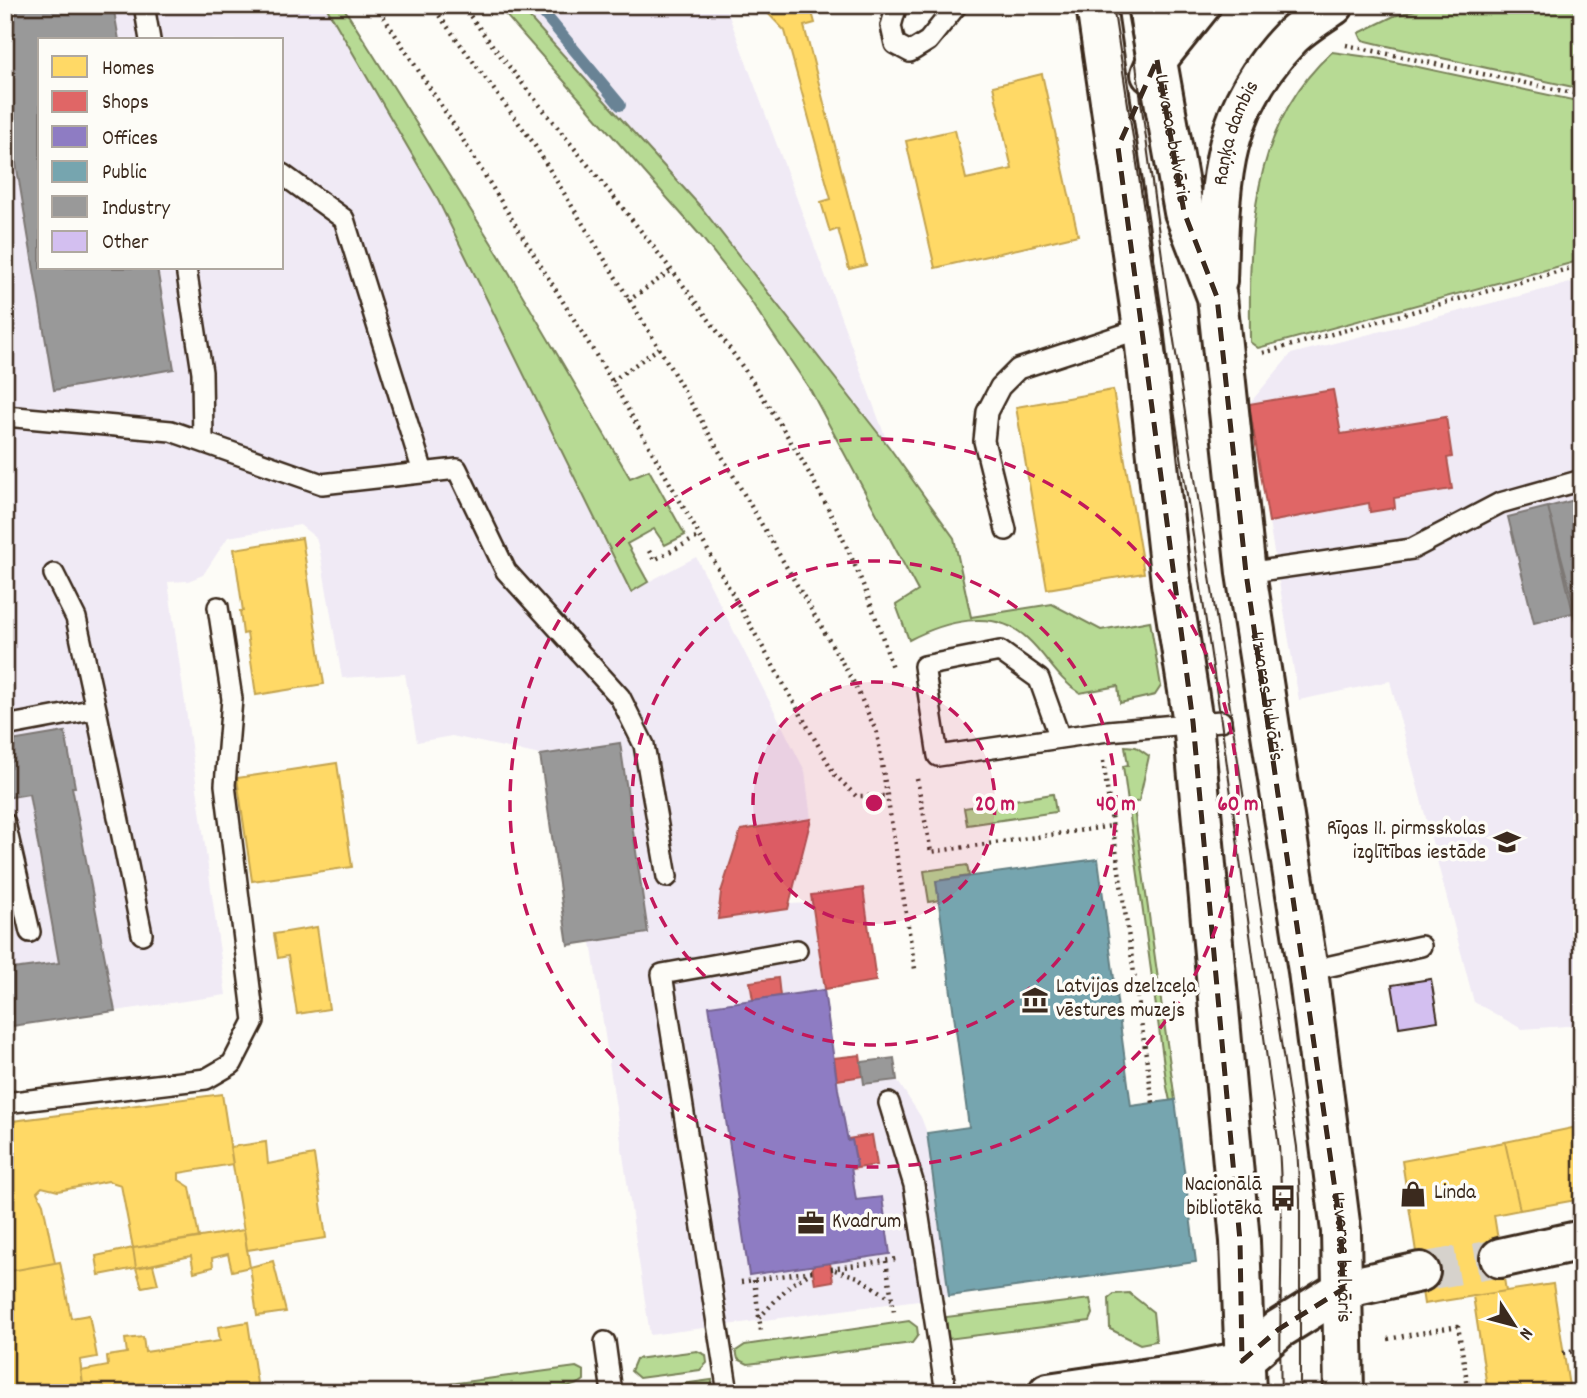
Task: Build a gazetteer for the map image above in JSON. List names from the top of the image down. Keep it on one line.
{"streets":{"main road":["Raņķa dambis","Uzvaras bulvāris"]},"crossings":[["Raņķa dambis","Uzvaras bulvāris"]],"places":{"school or university":["Rīgas 11. pirmsskolas izglītības iestāde"],"museum":["Latvijas dzelzceļa vēstures muzejs"],"shop":["Linda"],"bus stop":["Nacionālā bibliotēka"],"office":["Kvadrum"]},"legend":["Homes","Shops","Offices","Public","Industry","Other"],"north":"bottom right","rings":["20 m","40 m","60 m"]}
